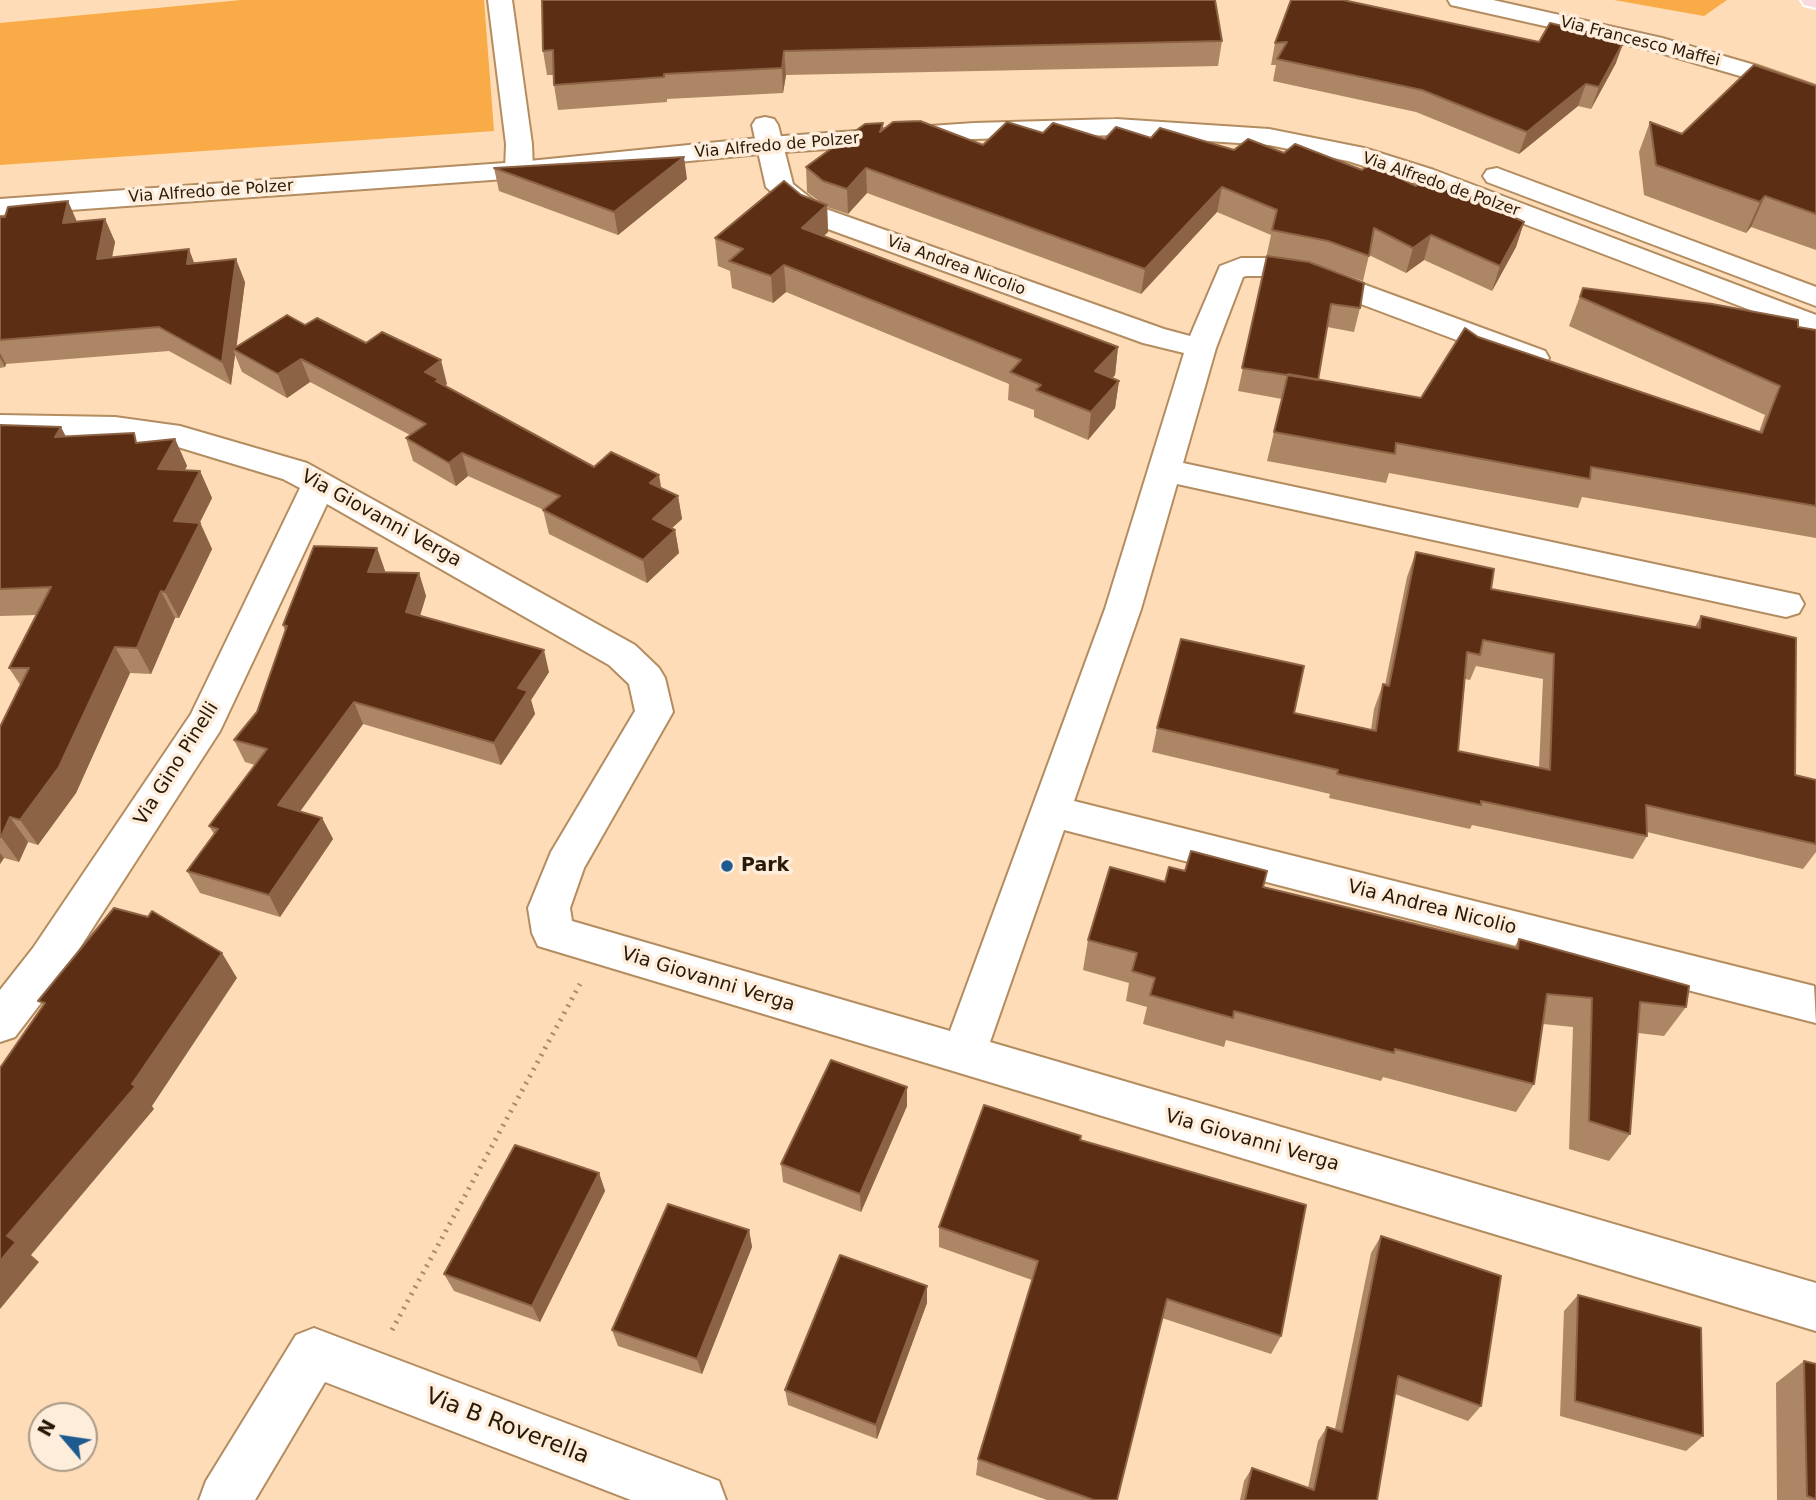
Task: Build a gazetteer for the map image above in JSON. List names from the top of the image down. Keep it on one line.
{"streets":{"street":["Via Francesco Maffei","Via Alfredo de Polzer","Via Andrea Nicolio","Via Giovanni Verga","Via Gino Pinelli","Via B Roverella"]},"crossings":[["Via Alfredo de Polzer","Via Andrea Nicolio"],["Via Giovanni Verga","Via Gino Pinelli"]],"places":["Park"],"north":"top left"}
